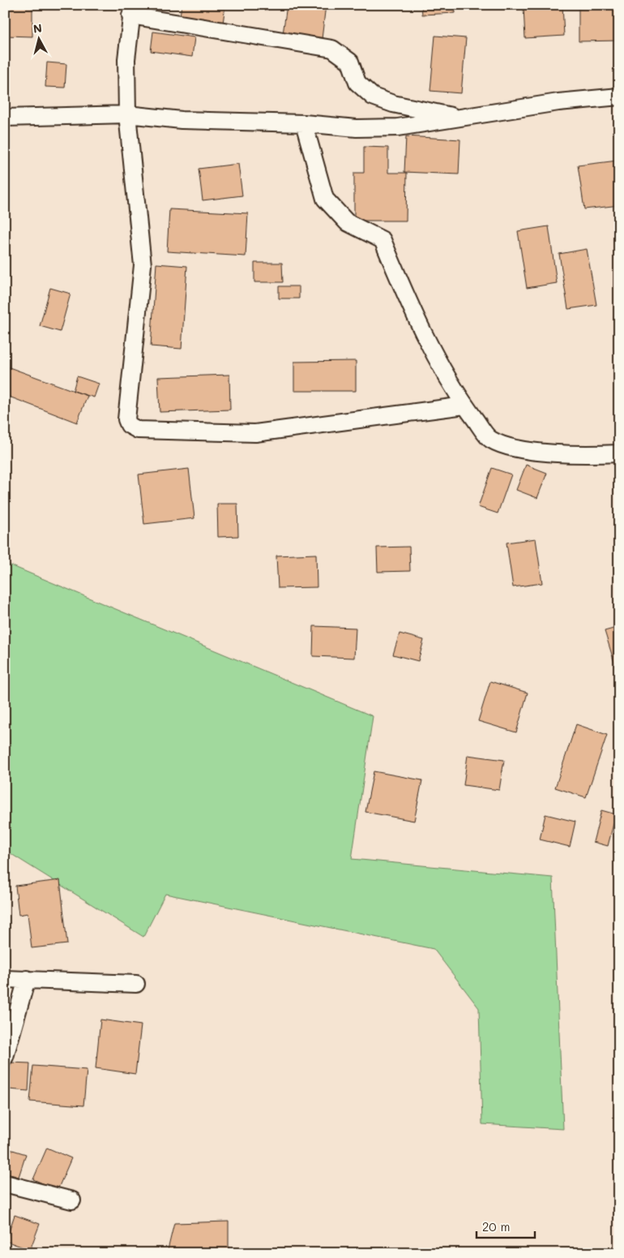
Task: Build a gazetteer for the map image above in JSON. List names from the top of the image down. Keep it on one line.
{"scale_bar":"20 m","north":"top"}
